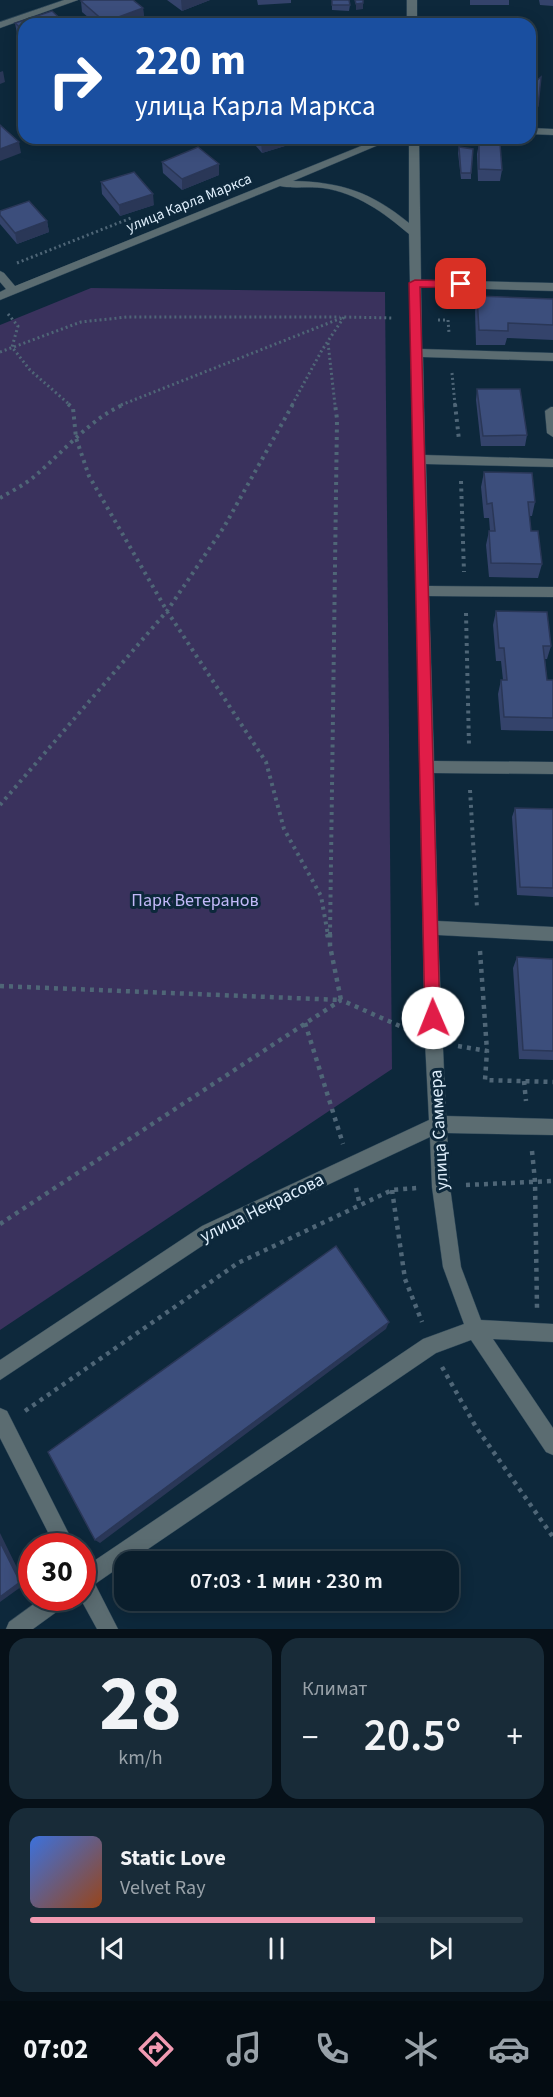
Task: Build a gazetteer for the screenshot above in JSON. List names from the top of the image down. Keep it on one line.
{"streets":{"street":["улица Карла Маркса","улица Саммера","улица Некрасова"]},"crossings":[["улица Саммера","улица Некрасова"]],"parks":["Парк Ветеранов"],"page":{"turn":["220 m","улица Карла Маркса"],"limit":"30","trip":"07:03 · 1 мин · 230 m","tile":[["28","km/h"],"Климат"],"heat":["−","20.5°","+"],"song":["Static Love","Velvet Ray"],"tabs":"07:02"}}
